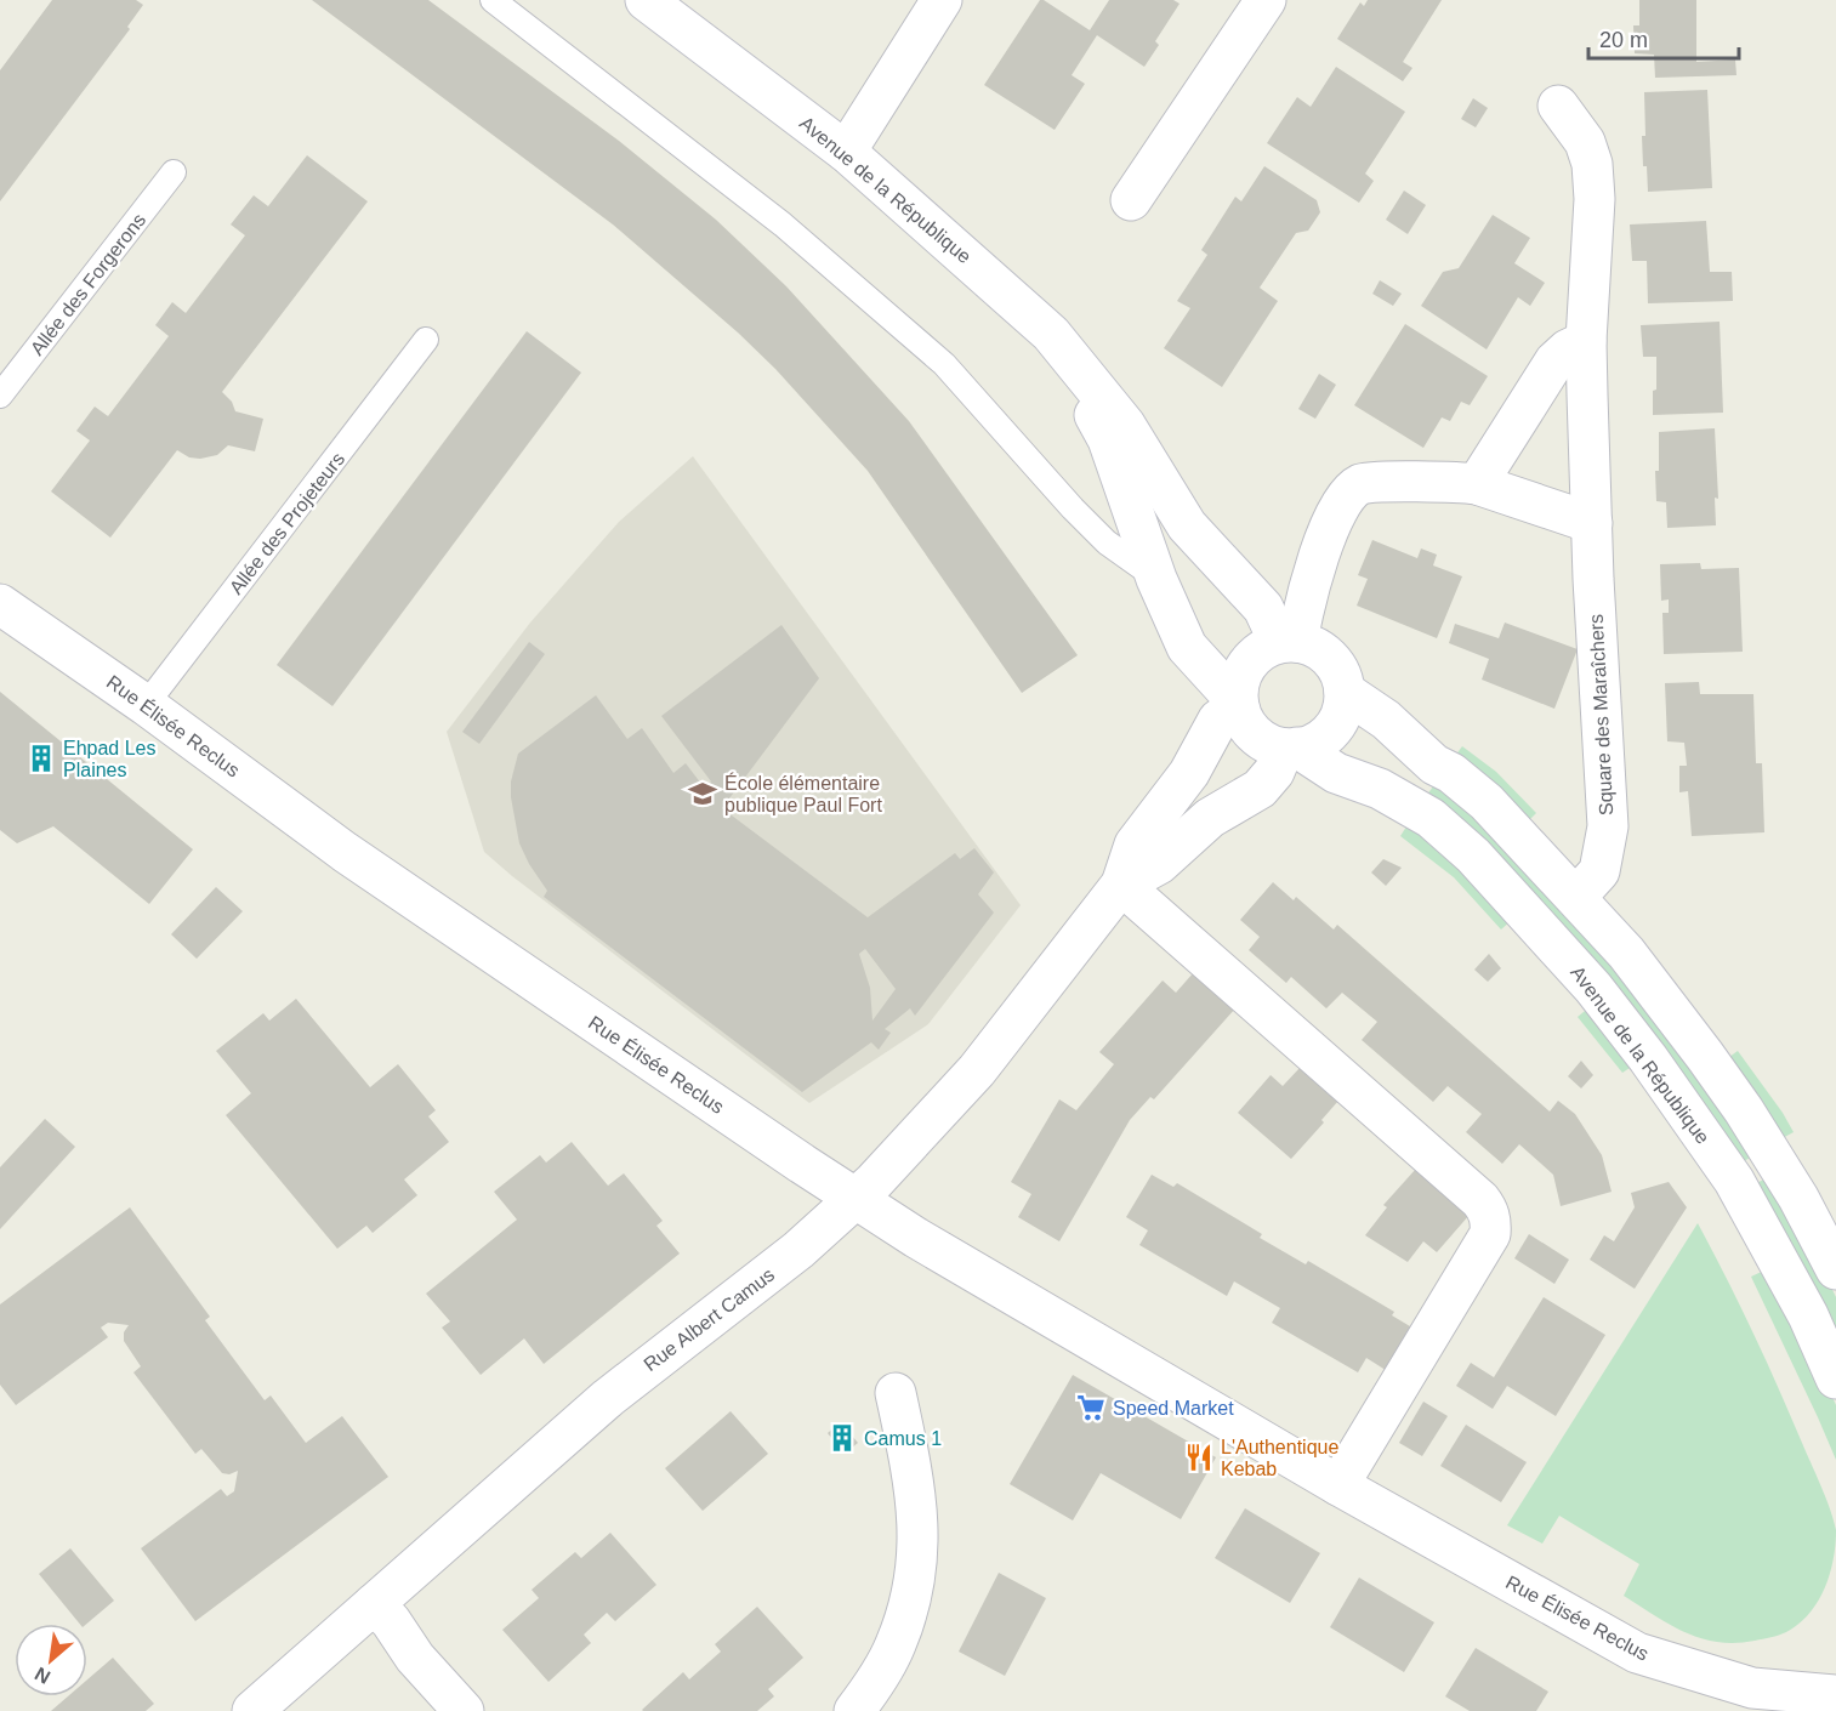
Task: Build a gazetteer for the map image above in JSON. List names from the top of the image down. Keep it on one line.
{"streets":{"street":["Avenue de la République","Square des Maraîchers","Rue Élisée Reclus","Rue Albert Camus"],"lane":["Allée des Forgerons","Allée des Projeteurs"]},"crossings":[["Avenue de la République","Rue Albert Camus"],["Allée des Projeteurs","Rue Élisée Reclus"],["Rue Élisée Reclus","Rue Albert Camus"]],"places":{"building":["Ehpad Les Plaines","Camus 1"],"school or university":["École élémentaire publique Paul Fort"],"supermarket":["Speed Market"],"restaurant":["L'Authentique Kebab"]},"scale_bar":"20 m","north":"bottom left"}
